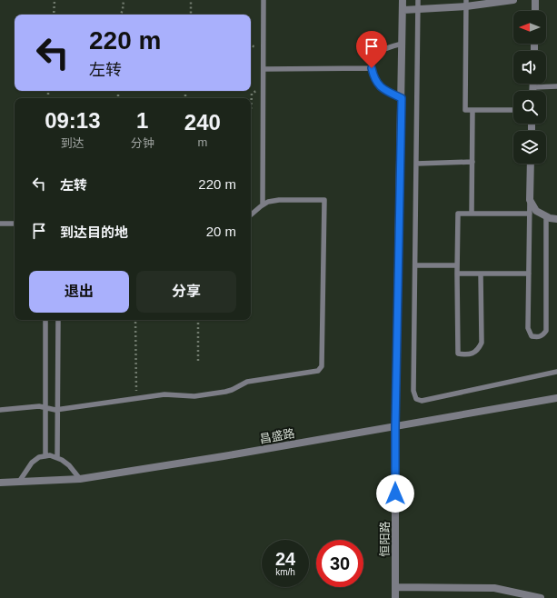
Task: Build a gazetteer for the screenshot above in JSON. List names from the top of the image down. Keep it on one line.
{"streets":{"street":["昌盛路","恒阳路"]},"crossings":[["昌盛路","恒阳路"]],"north":"left","page":{"turn":["220 m","左转"],"eta":["09:13","到达","1","分钟","240","m"],"list":[{"name":"左转","value":"220 m"},{"name":"到达目的地","value":"20 m"}],"buttons":["退出","分享"],"speed":"24 km/h","limit":"30"}}
